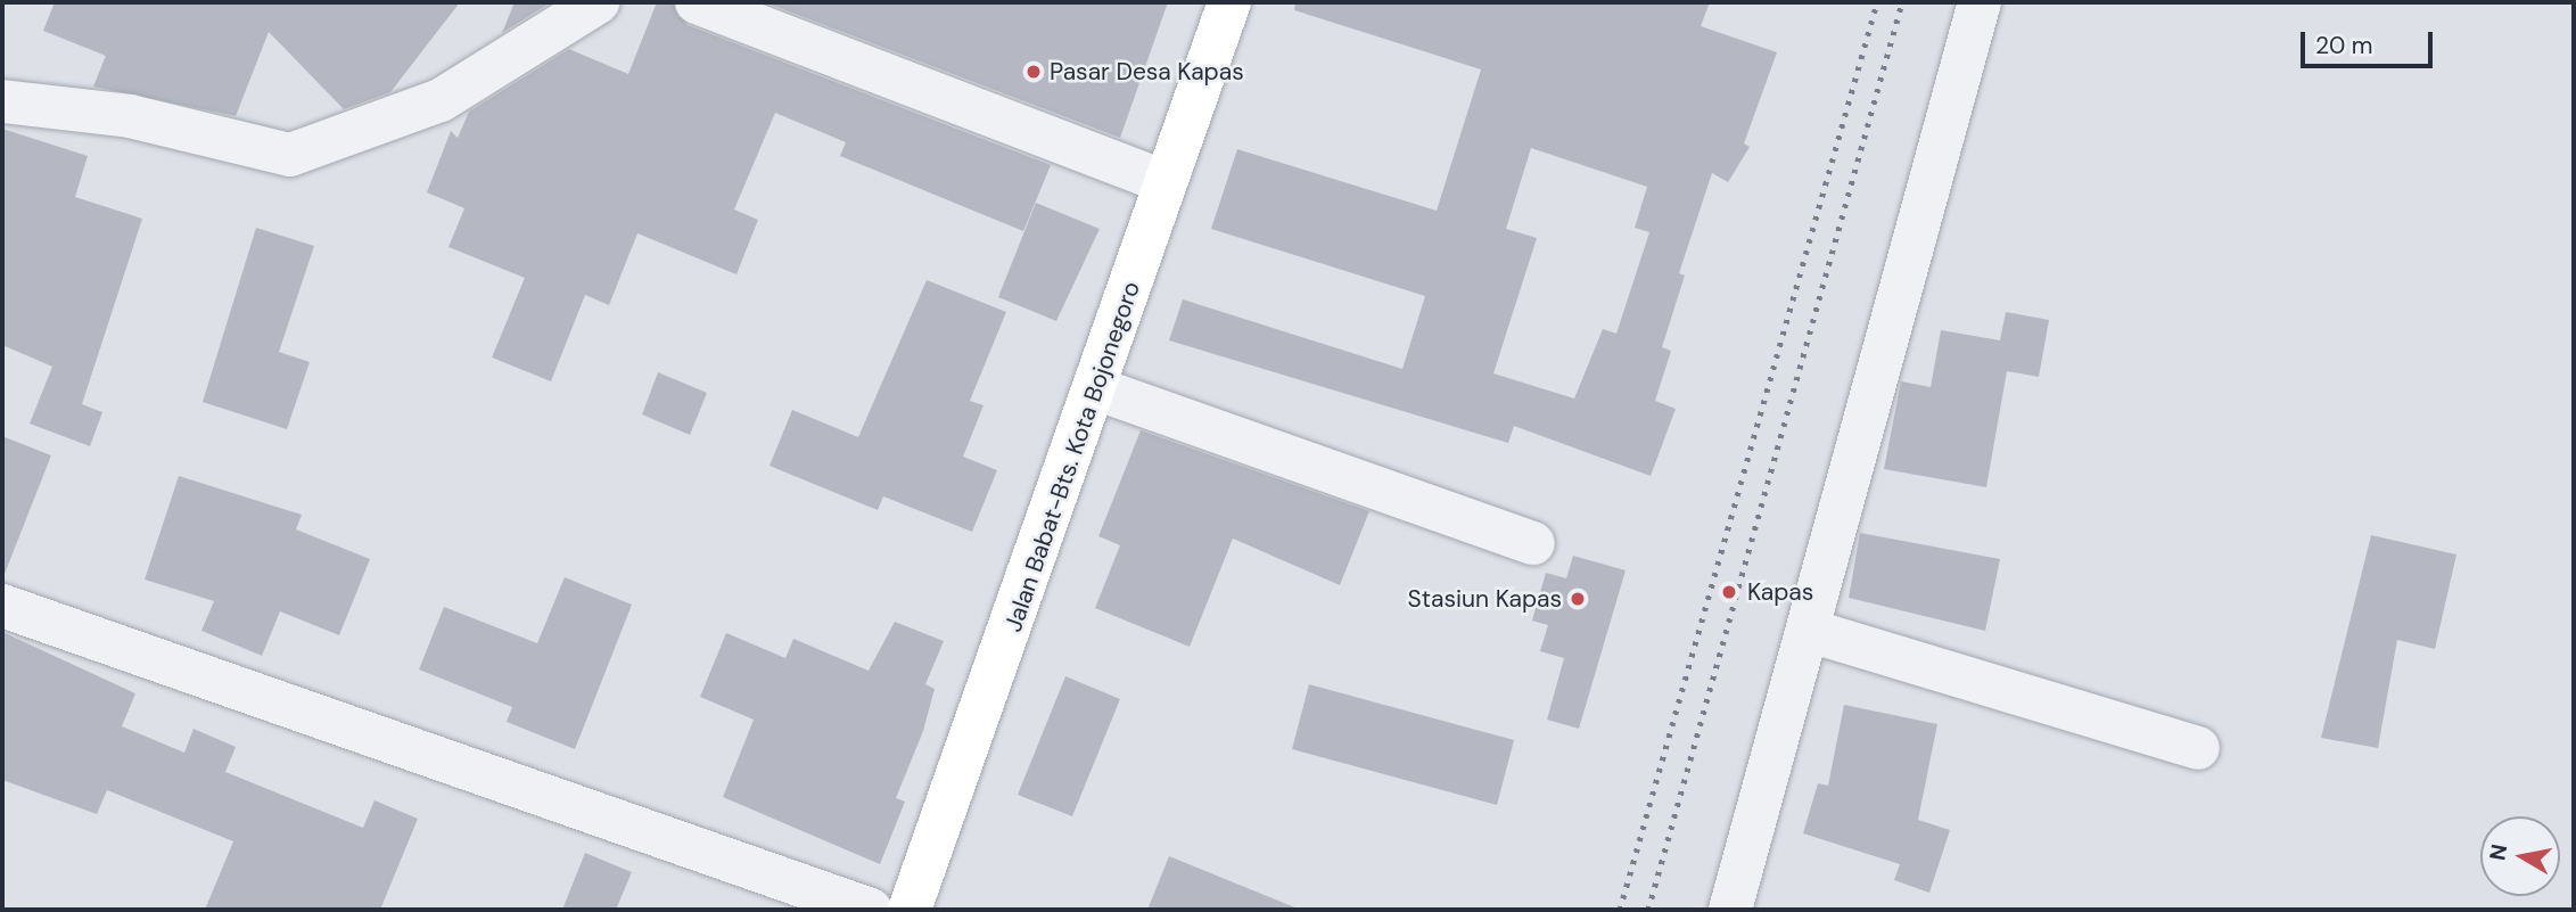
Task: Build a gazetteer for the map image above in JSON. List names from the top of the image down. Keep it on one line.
{"streets":{"highway":["Jalan Babat-Bts. Kota Bojonegoro"]},"places":["Pasar Desa Kapas","Kapas","Stasiun Kapas"],"scale_bar":"20 m","north":"left"}
